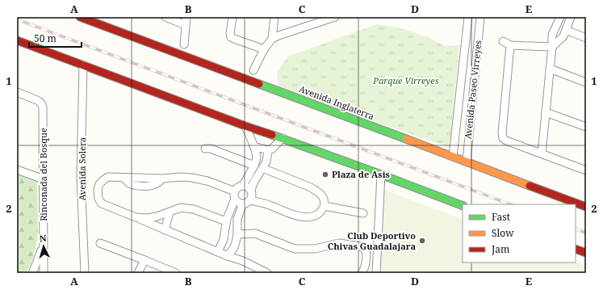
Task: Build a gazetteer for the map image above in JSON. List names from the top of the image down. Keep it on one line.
{"streets":{"street":["Avenida Paseo Virreyes","Avenida Inglaterra","Avenida Solera","Rinconada del Bosque"]},"crossings":[["Avenida Paseo Virreyes","Avenida Inglaterra"]],"parks":["Parque Virreyes"],"places":["Plaza de Asis","Club Deportivo Chivas Guadalajara"],"legend":["Fast","Slow","Jam"],"scale_bar":"50 m","north":"top","grid":{"columns":["A","B","C","D","E"],"rows":["1","2"]}}
